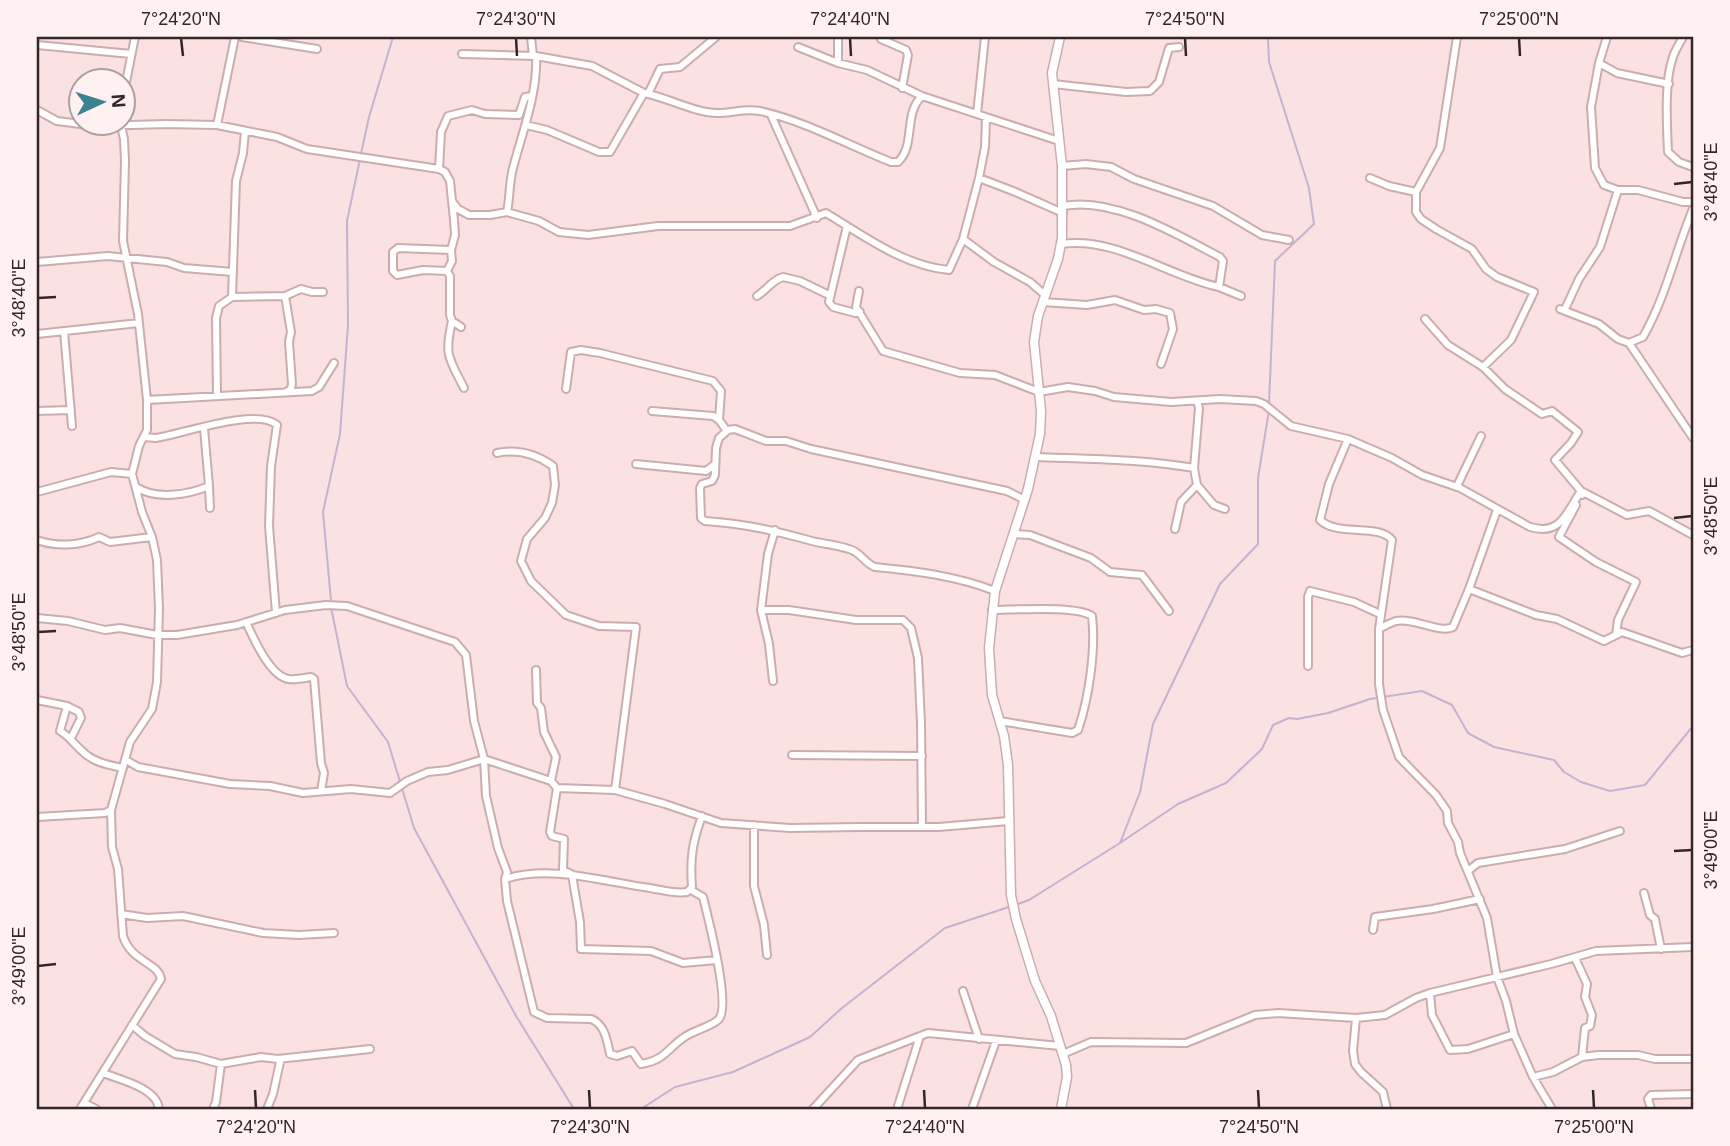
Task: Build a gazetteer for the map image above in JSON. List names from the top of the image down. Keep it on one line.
{"north":"right","coordinates":["7°24'20\"N","7°24'30\"N","7°24'40\"N","7°24'50\"N","7°25'00\"N","3°48'40\"E","3°48'50\"E","3°49'00\"E"]}
